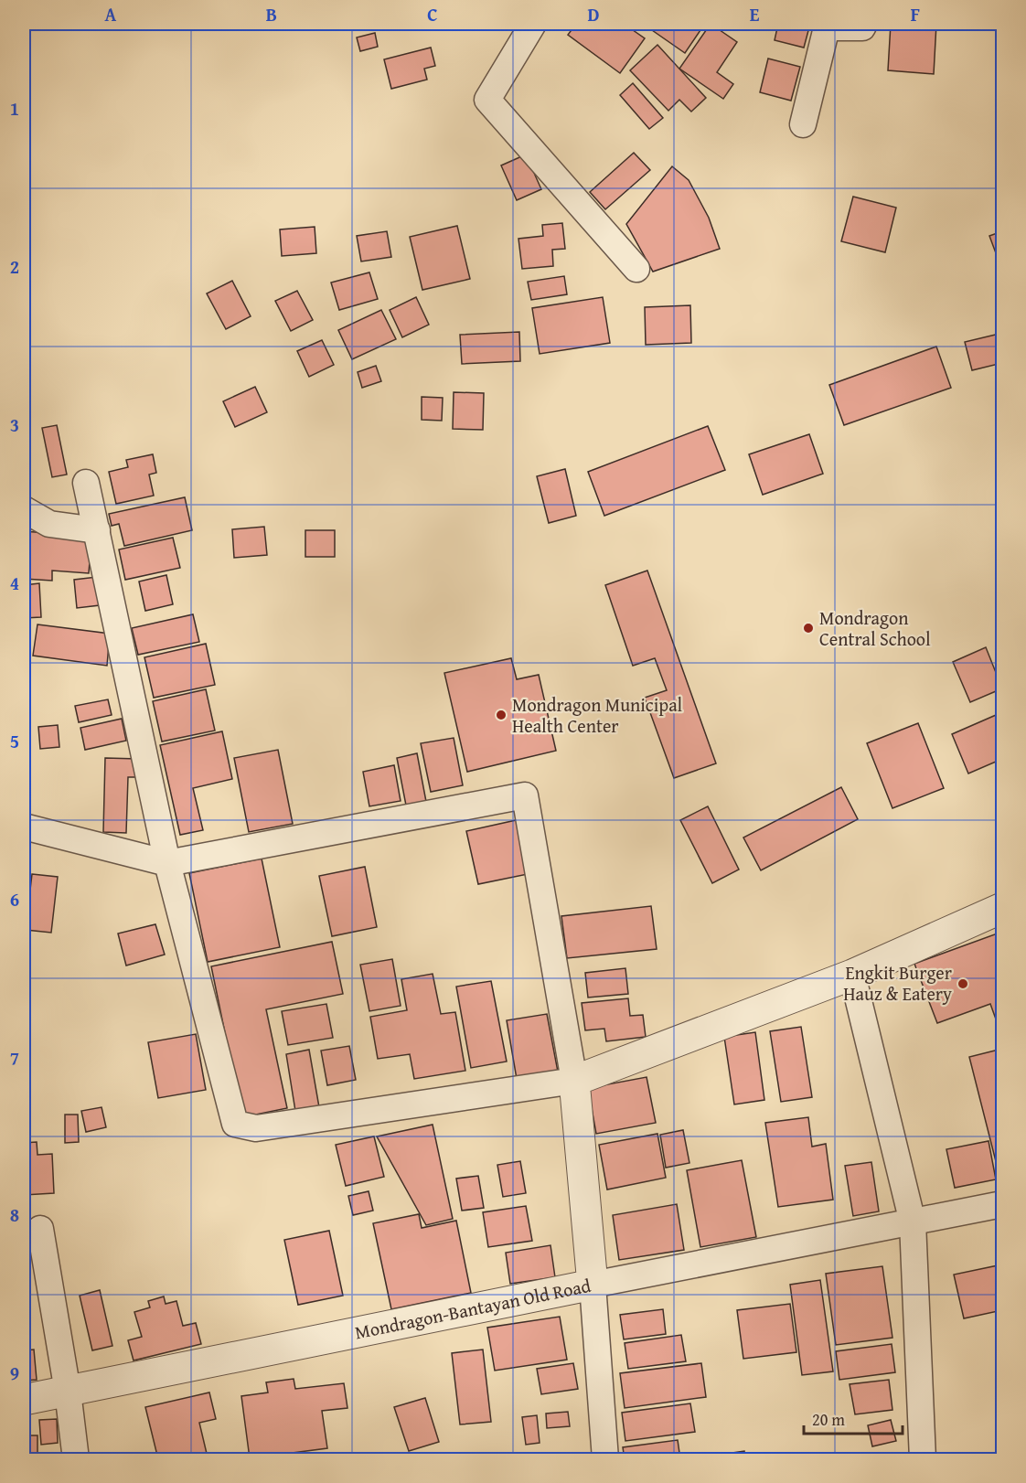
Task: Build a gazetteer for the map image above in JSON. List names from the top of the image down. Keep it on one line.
{"streets":{"street":["Mondragon-Bantayan Old Road"]},"places":["Mondragon Central School","Mondragon Municipal Health Center","Engkit Burger Hauz & Eatery"],"scale_bar":"20 m","grid":{"columns":["A","B","C","D","E","F"],"rows":["1","2","3","4","5","6","7","8","9"]}}
